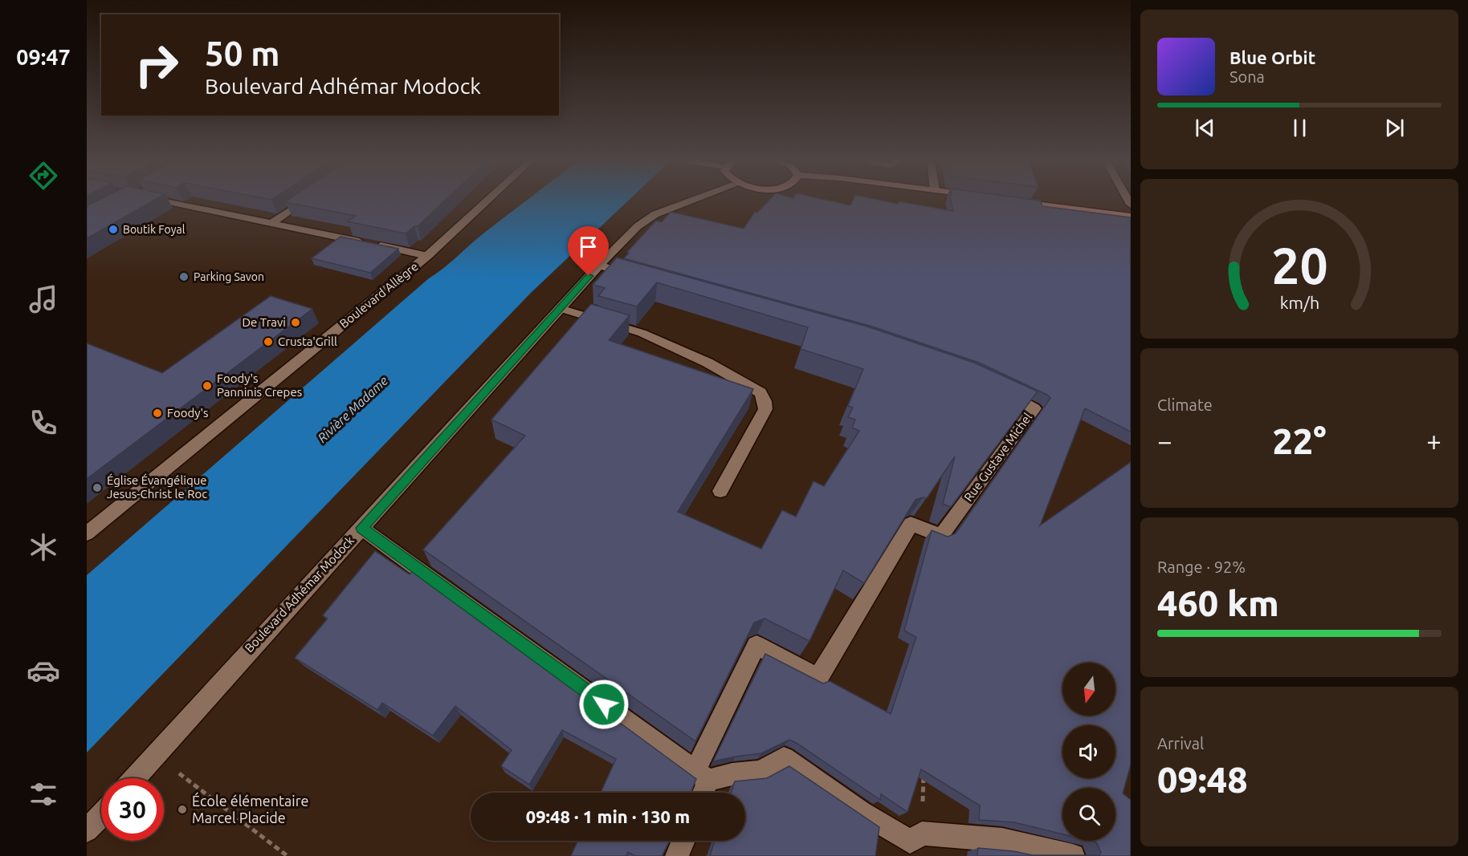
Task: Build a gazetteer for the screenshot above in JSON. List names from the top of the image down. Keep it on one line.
{"streets":{"street":["Boulevard Allègre","Rue Gustave Michel","Boulevard Adhémar Modock"]},"water":["Rivière Madame"],"places":["Boutik Foyal","Parking Savon","De Travi","Crusta'Grill","Foody's Panninis Crepes","Foody's","Église Évangélique Jesus-Christ le Roc","École élémentaire Marcel Placide"],"north":"bottom","page":{"tabs":"09:47","turn":["50 m","Boulevard Adhémar Modock"],"song":["Blue Orbit","Sona"],"tile":["Climate",["Range · 92%","460 km"],["Arrival","09:48"]],"heat":["−","22°","+"],"limit":"30","trip":"09:48 · 1 min · 130 m","gauge":["20","km/h"]}}
